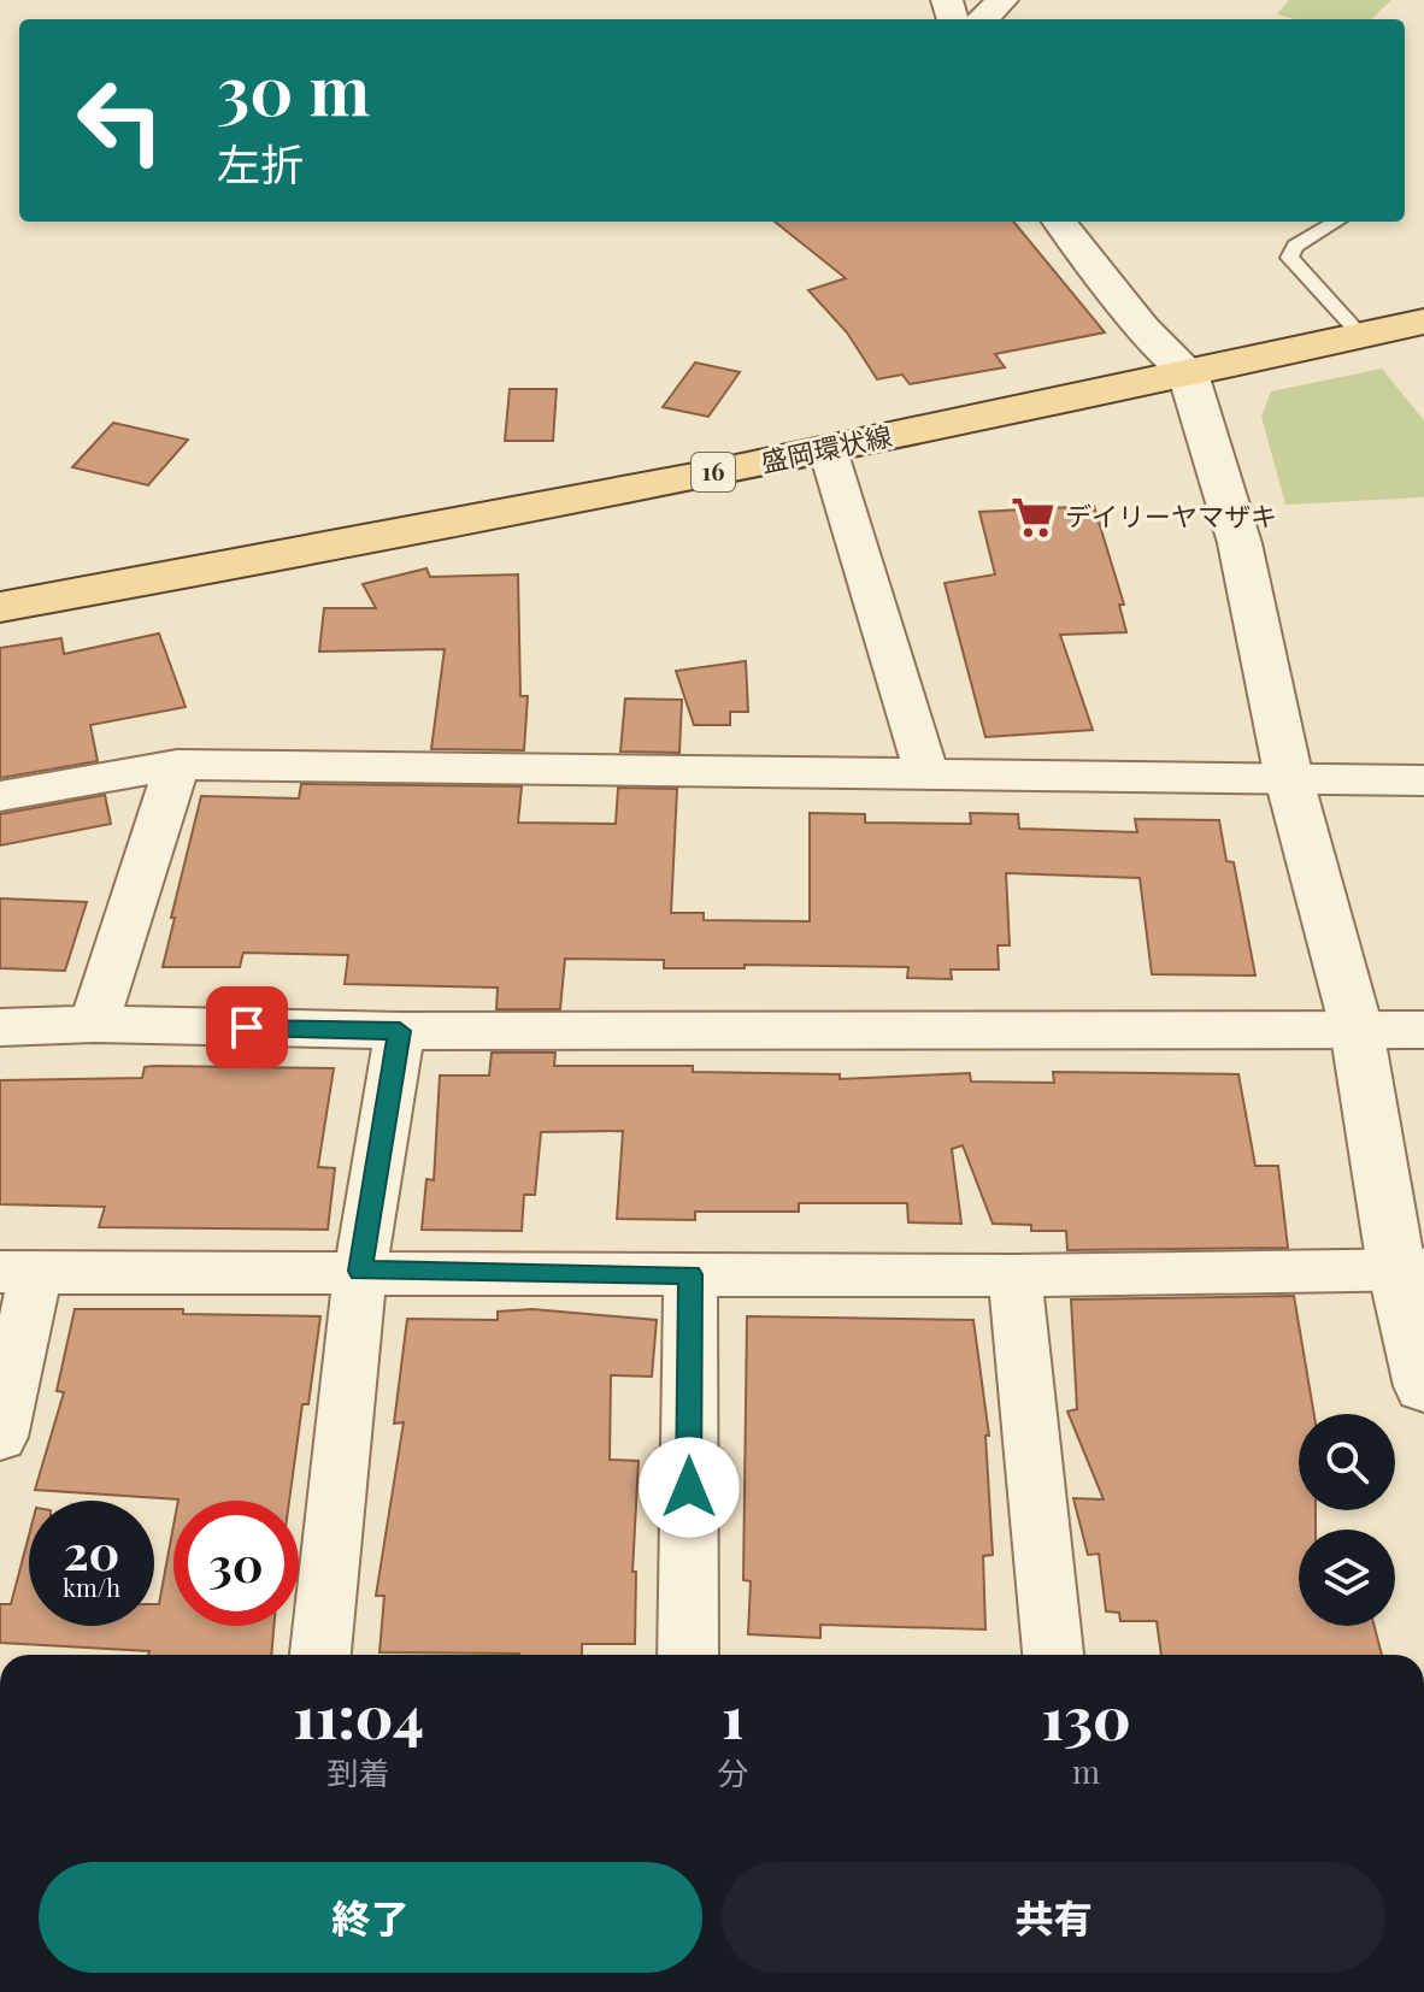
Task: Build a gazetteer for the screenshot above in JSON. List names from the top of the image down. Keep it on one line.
{"streets":{"main road":["盛岡環状線","16"]},"places":{"supermarket":["デイリーヤマザキ"]},"page":{"turn":["30 m","左折"],"speed":"20 km/h","limit":"30","eta":["11:04","到着","1","分","130","m"],"buttons":["終了","共有"]}}
